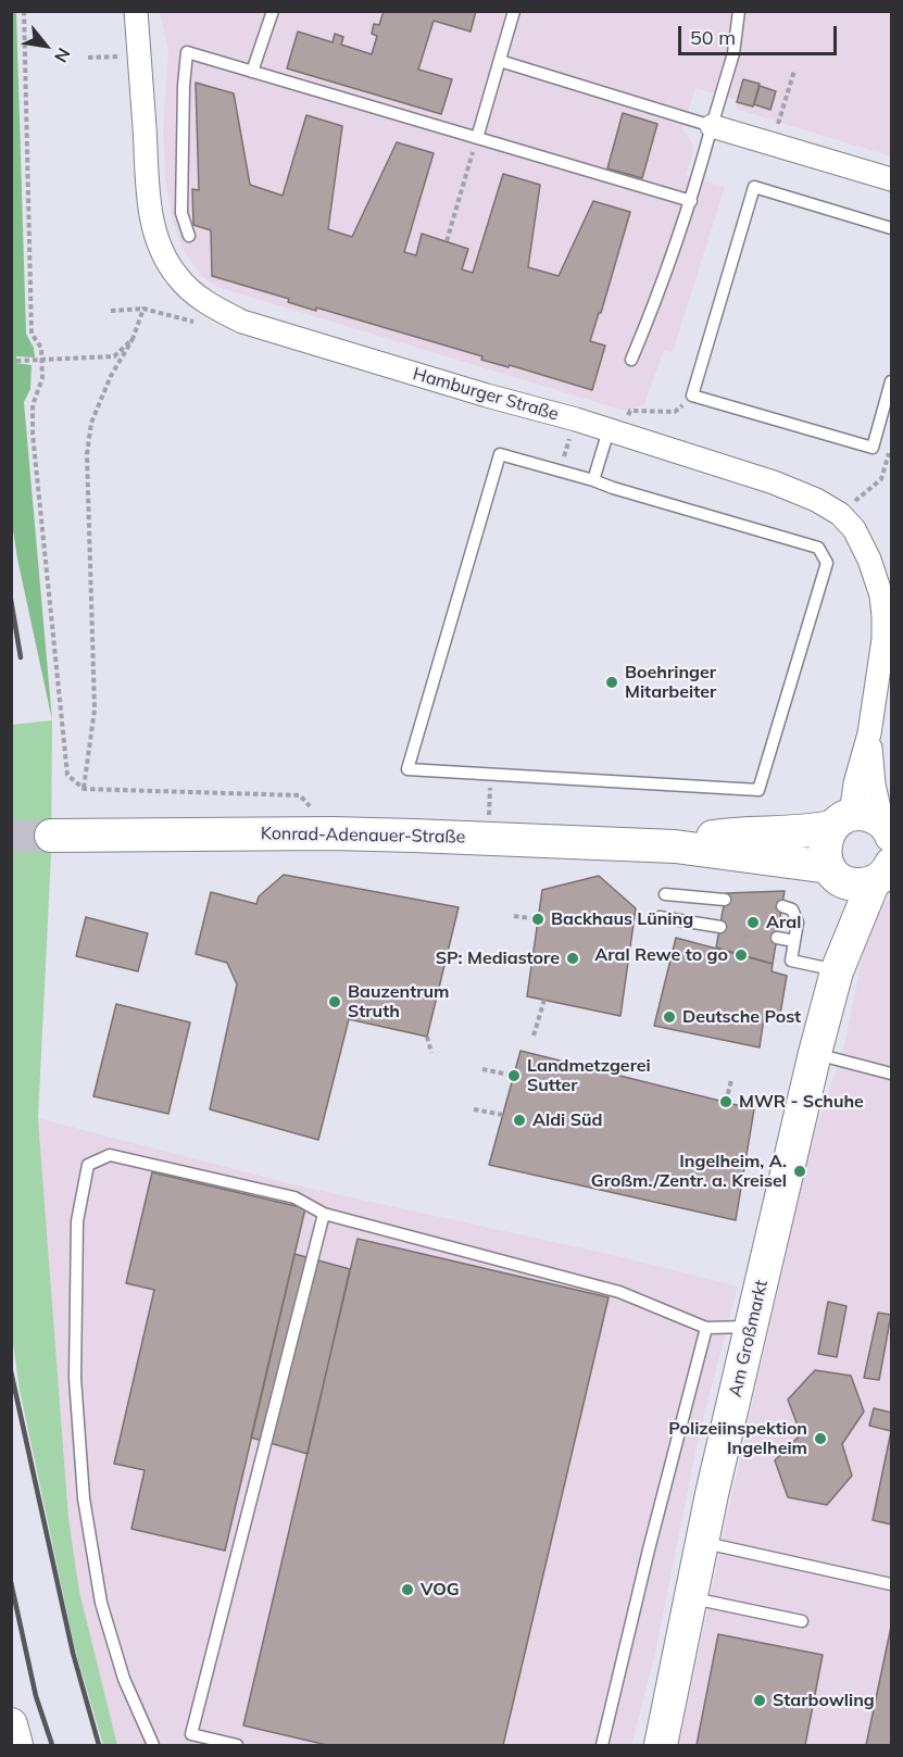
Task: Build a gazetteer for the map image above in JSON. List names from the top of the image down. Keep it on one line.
{"streets":{"main road":["Konrad-Adenauer-Straße","Am Großmarkt"],"street":["Hamburger Straße"]},"crossings":[["Hamburger Straße","Konrad-Adenauer-Straße"],["Hamburger Straße","Am Großmarkt"],["Konrad-Adenauer-Straße","Am Großmarkt"]],"places":["Boehringer Mitarbeiter","Backhaus Lüning","Aral","Aral Rewe to go","SP: Mediastore","Bauzentrum Struth","Deutsche Post","Landmetzgerei Sutter","MWR - Schuhe","Aldi Süd","Ingelheim, A. Großm./Zentr. a. Kreisel","Polizeiinspektion Ingelheim","VOG","Starbowling"],"scale_bar":"50 m","north":"bottom right"}
